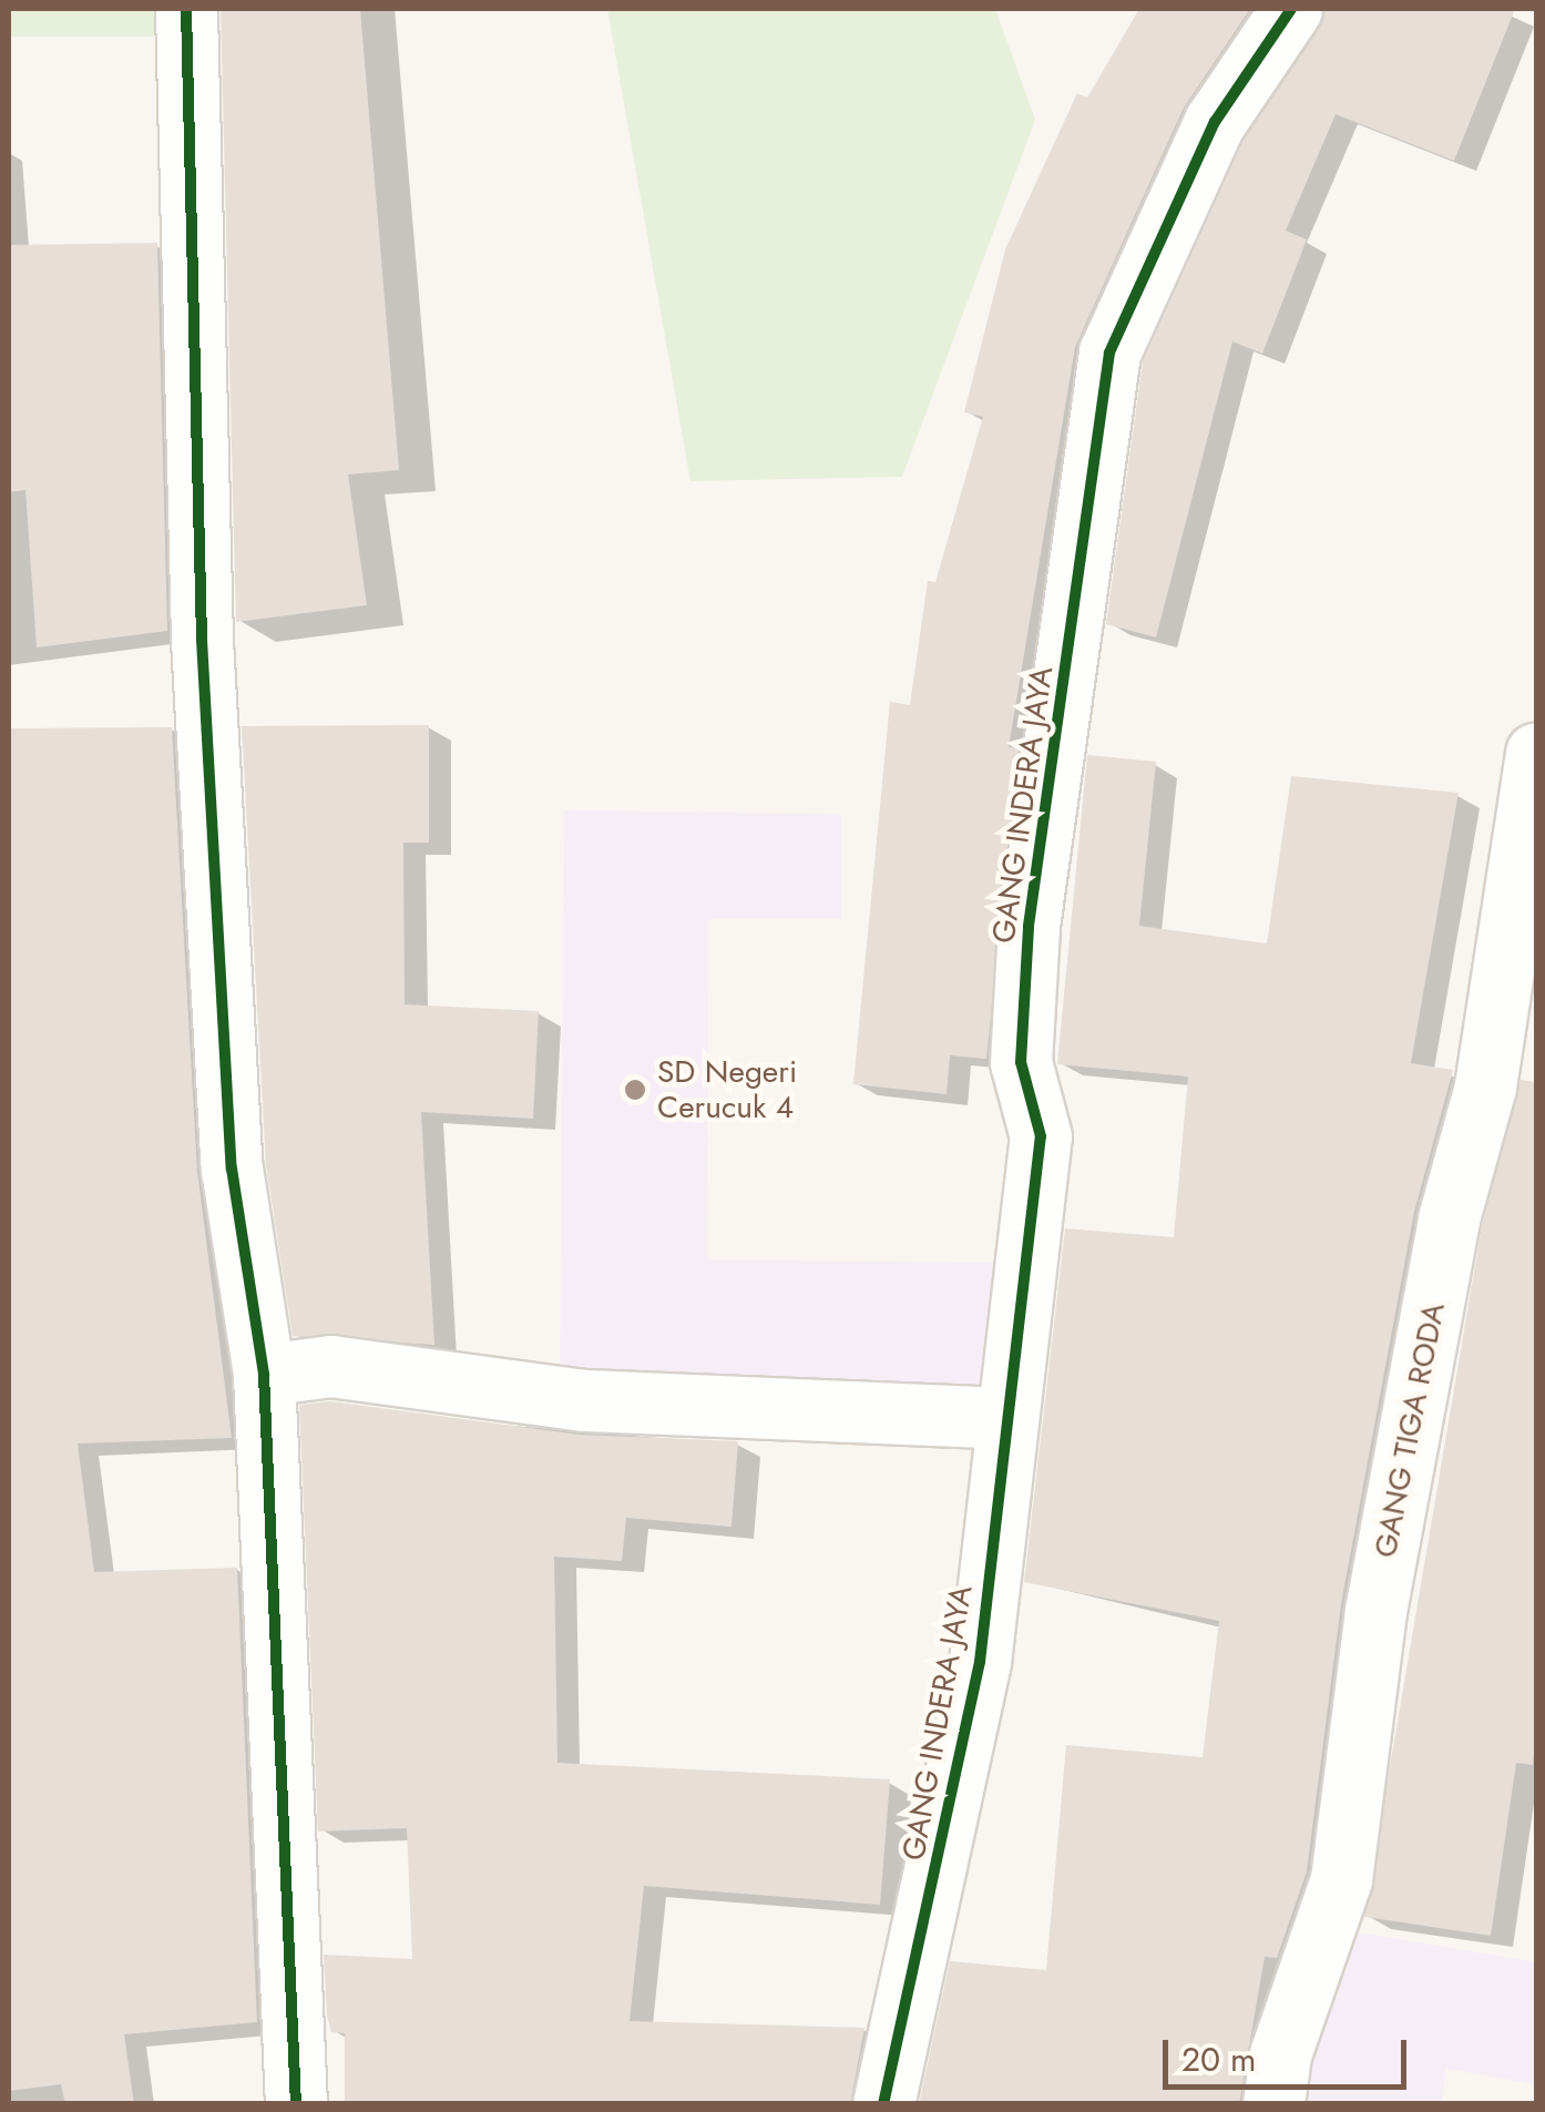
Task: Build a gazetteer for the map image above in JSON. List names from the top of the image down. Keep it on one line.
{"streets":{"street":["GANG INDERA JAYA","GANG TIGA RODA"]},"places":["SD Negeri Cerucuk 4"],"scale_bar":"20 m"}
